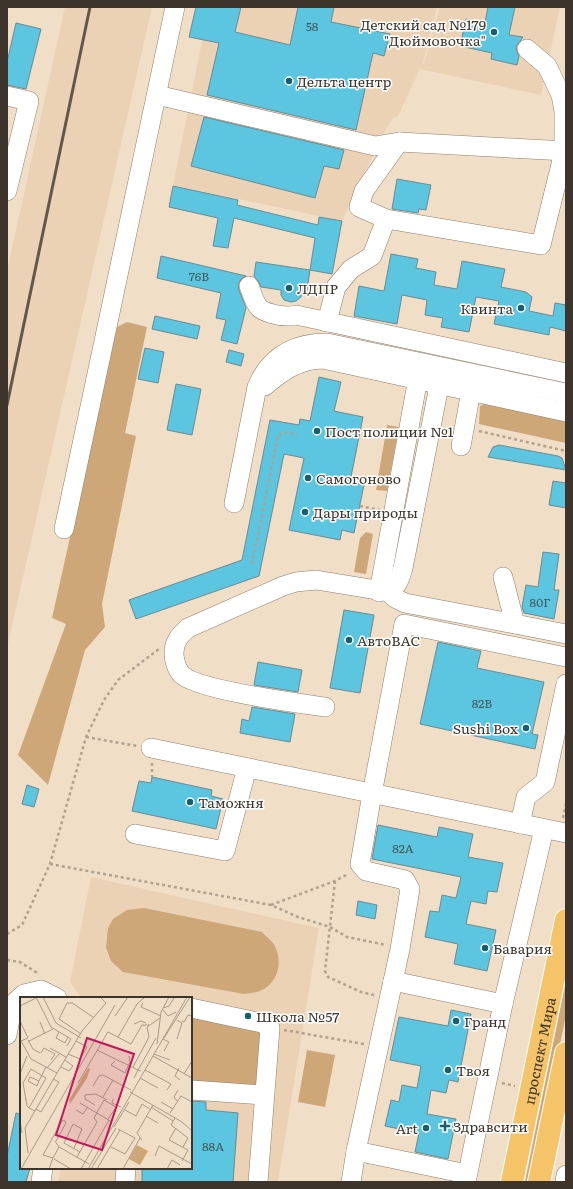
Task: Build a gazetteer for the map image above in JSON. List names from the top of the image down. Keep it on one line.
{"streets":{"main road":["проспект Мира"]},"places":{"other":["Детский сад №179 \"Дюймовочка\"","Дельта центр","ЛДПР","Квинта","Пост полиции №1","Самогоново","Дары природы","АвтоВАС","Sushi Box","Таможня","Бавария","Школа №57","Гранд","Твоя","Art"],"health":["Здравсити"]},"house_numbers":["58","76В","80Г","82В","82А","88А"]}
